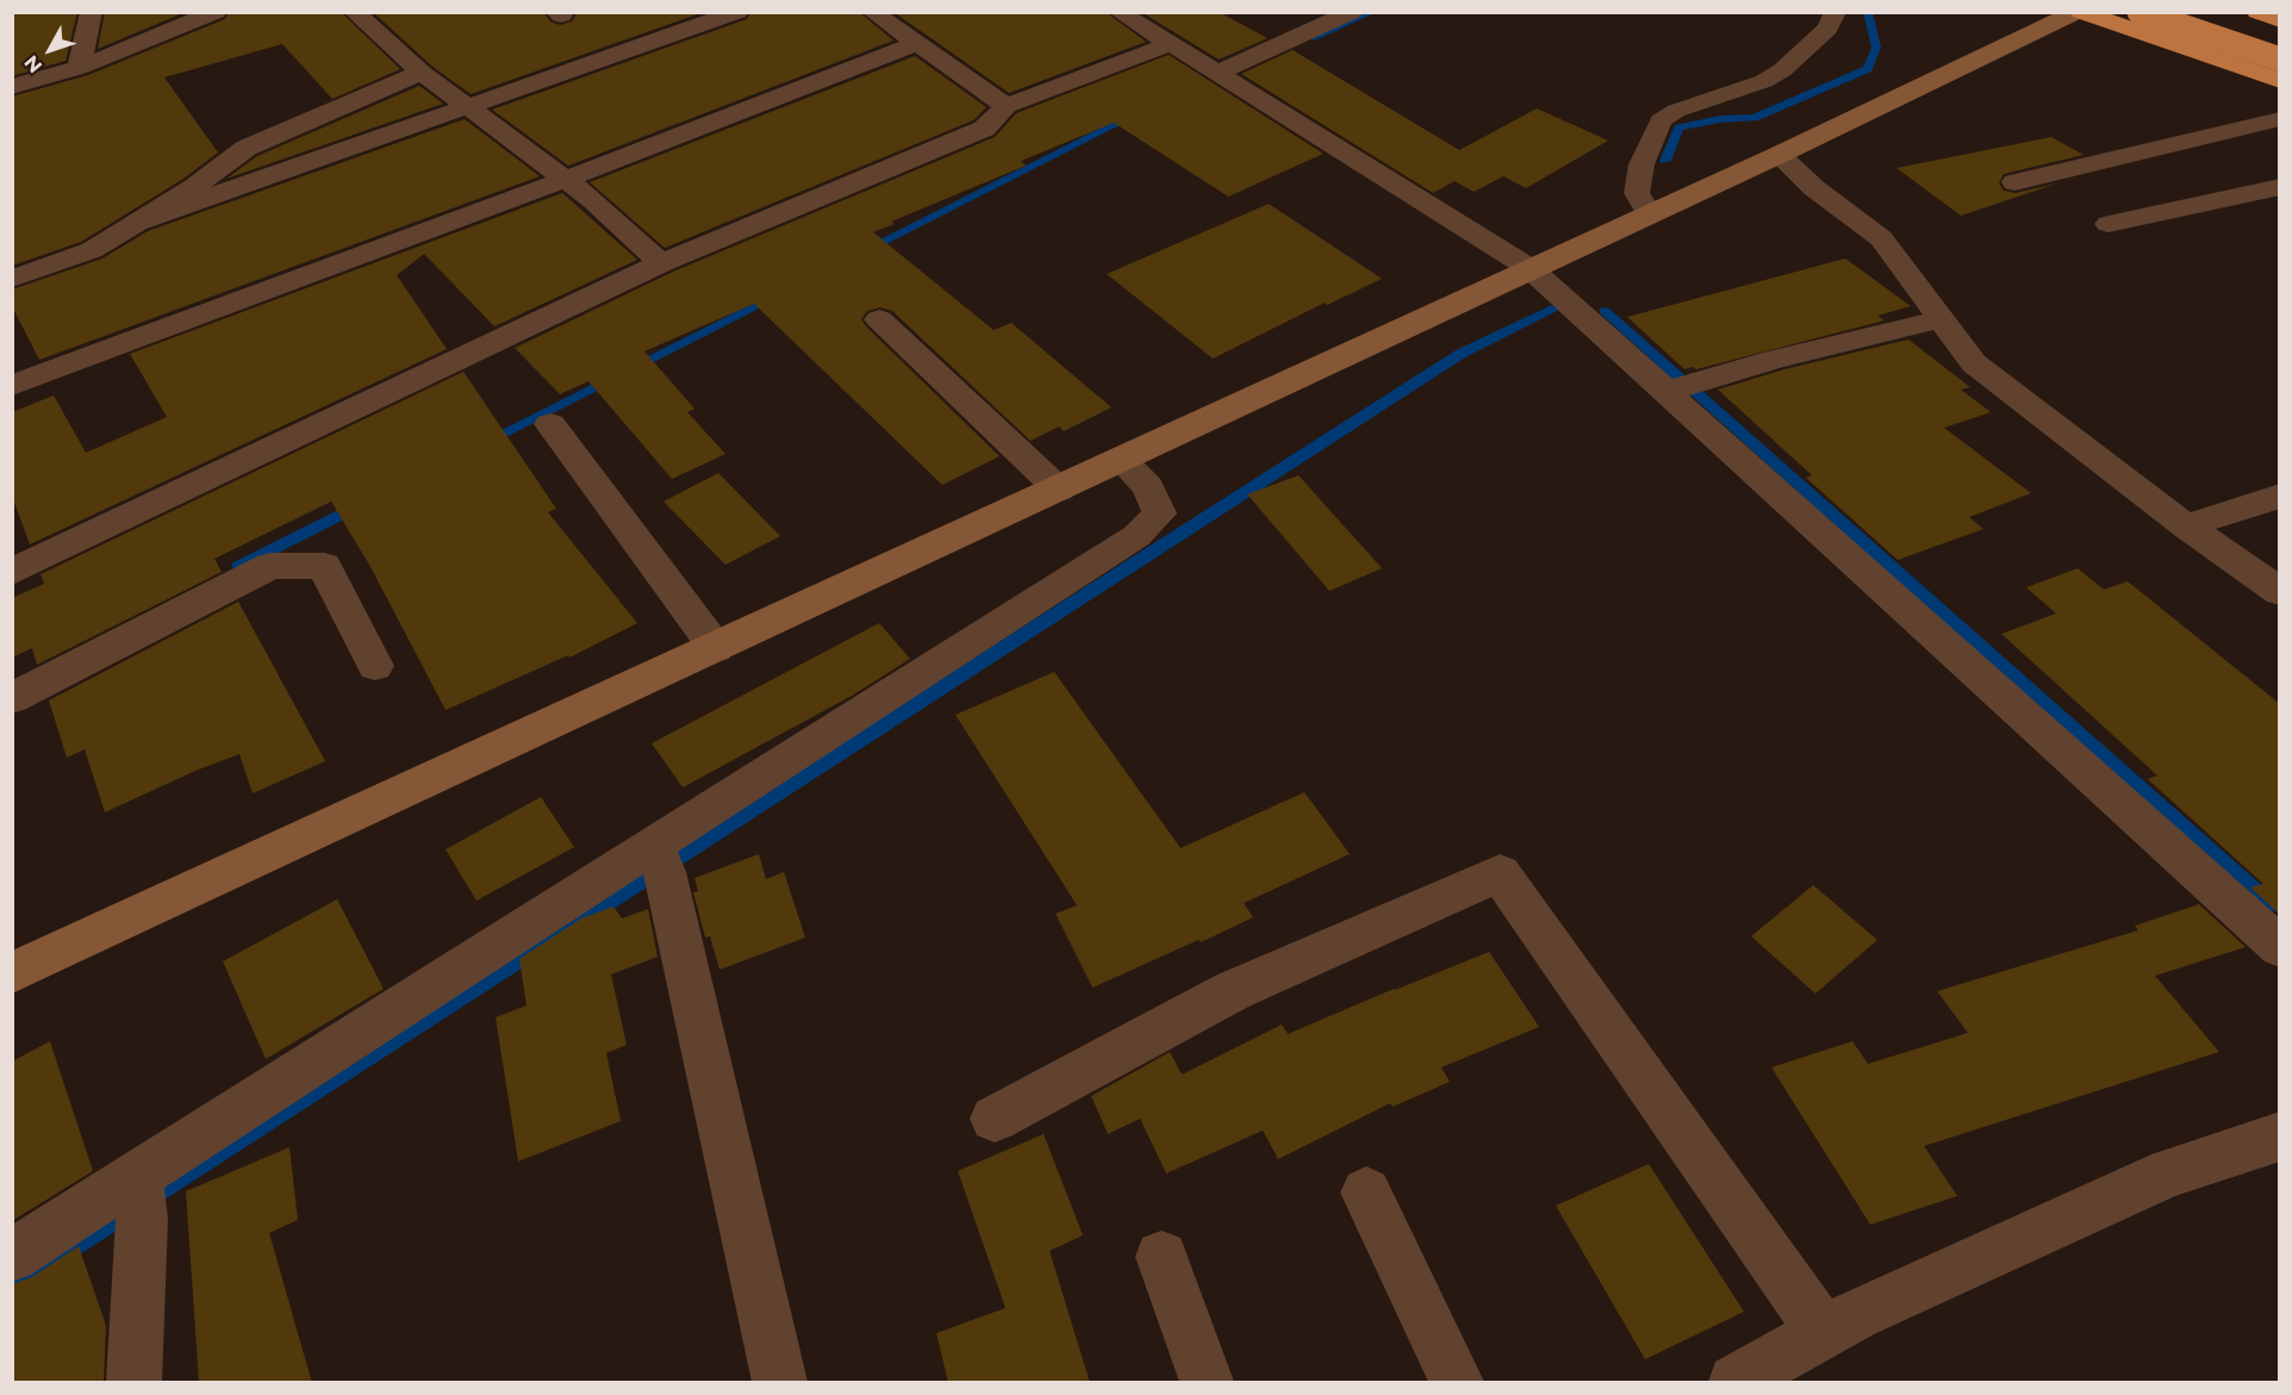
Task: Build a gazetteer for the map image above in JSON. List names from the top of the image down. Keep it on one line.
{"north":"bottom left"}
